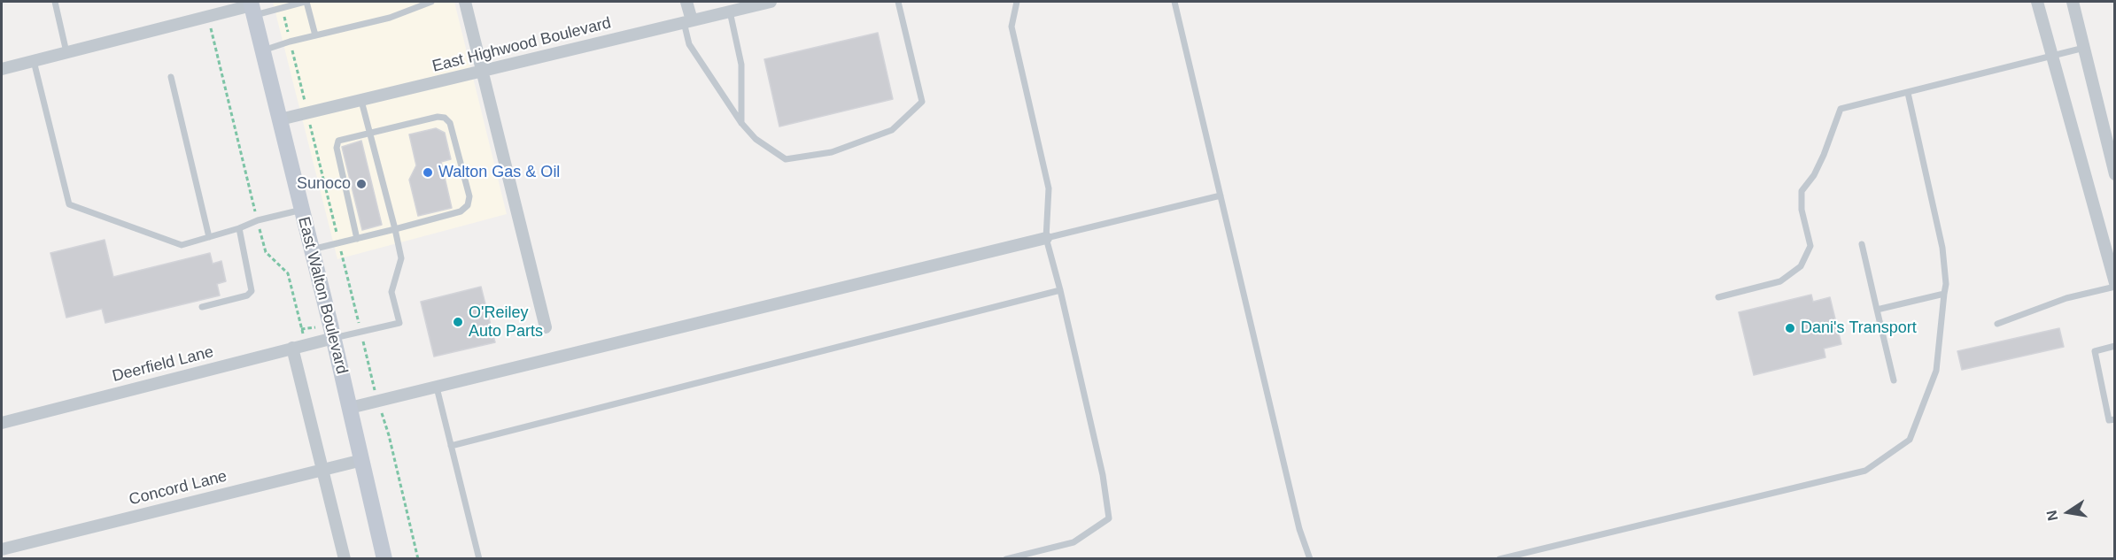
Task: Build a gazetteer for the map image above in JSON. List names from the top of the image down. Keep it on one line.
{"streets":{"main road":["East Walton Boulevard"],"street":["East Highwood Boulevard","Deerfield Lane","Concord Lane"]},"crossings":[["East Highwood Boulevard","East Walton Boulevard"],["East Walton Boulevard","Deerfield Lane"],["East Walton Boulevard","Concord Lane"]],"places":["Walton Gas & Oil","Sunoco","O'Reiley Auto Parts","Dani's Transport"],"north":"left"}
